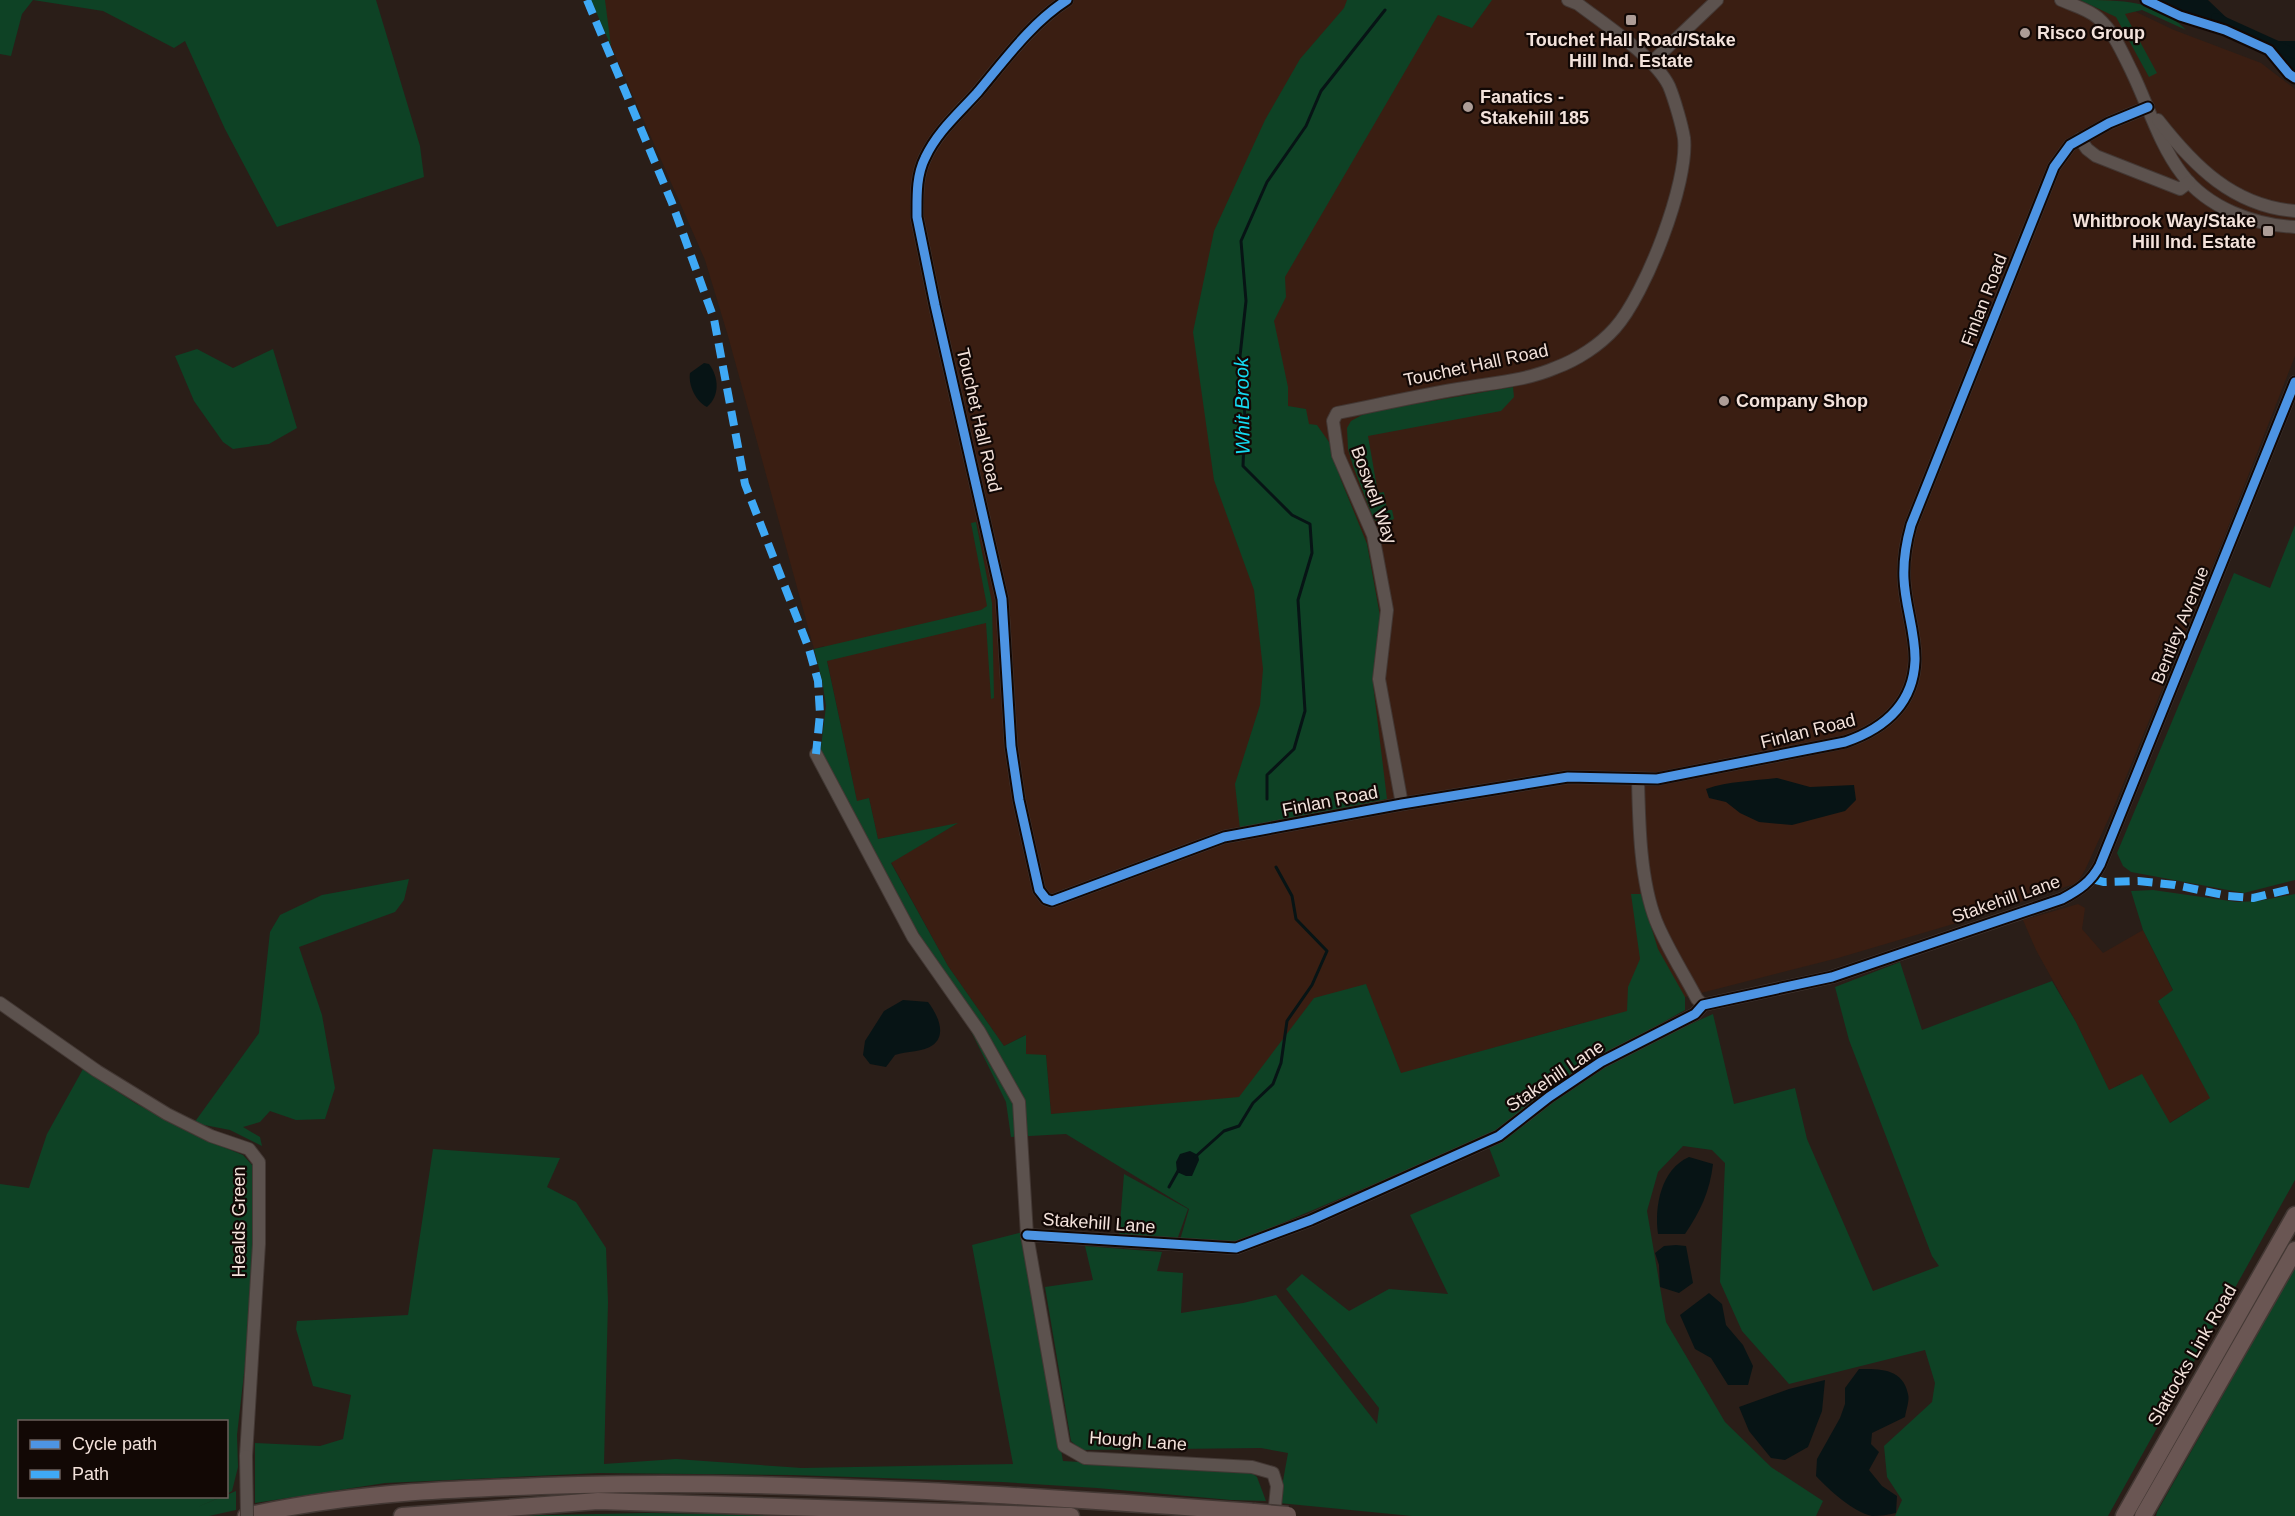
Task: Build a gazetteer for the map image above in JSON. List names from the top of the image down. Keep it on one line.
{"streets":{"highway":["Slattocks Link Road"],"street":["Finlan Road","Touchet Hall Road","Boswell Way","Bentley Avenue","Stakehill Lane","Healds Green","Hough Lane"]},"crossings":[["Finlan Road","Touchet Hall Road"],["Finlan Road","Boswell Way"],["Touchet Hall Road","Boswell Way"],["Bentley Avenue","Stakehill Lane"],["Stakehill Lane","Hough Lane"]],"water":["Whit Brook"],"places":{"transit":["Touchet Hall Road/Stake Hill Ind. Estate","Whitbrook Way/Stake Hill Ind. Estate"],"other":["Risco Group","Fanatics - Stakehill 185","Company Shop"]},"legend":["Cycle path","Path"]}
